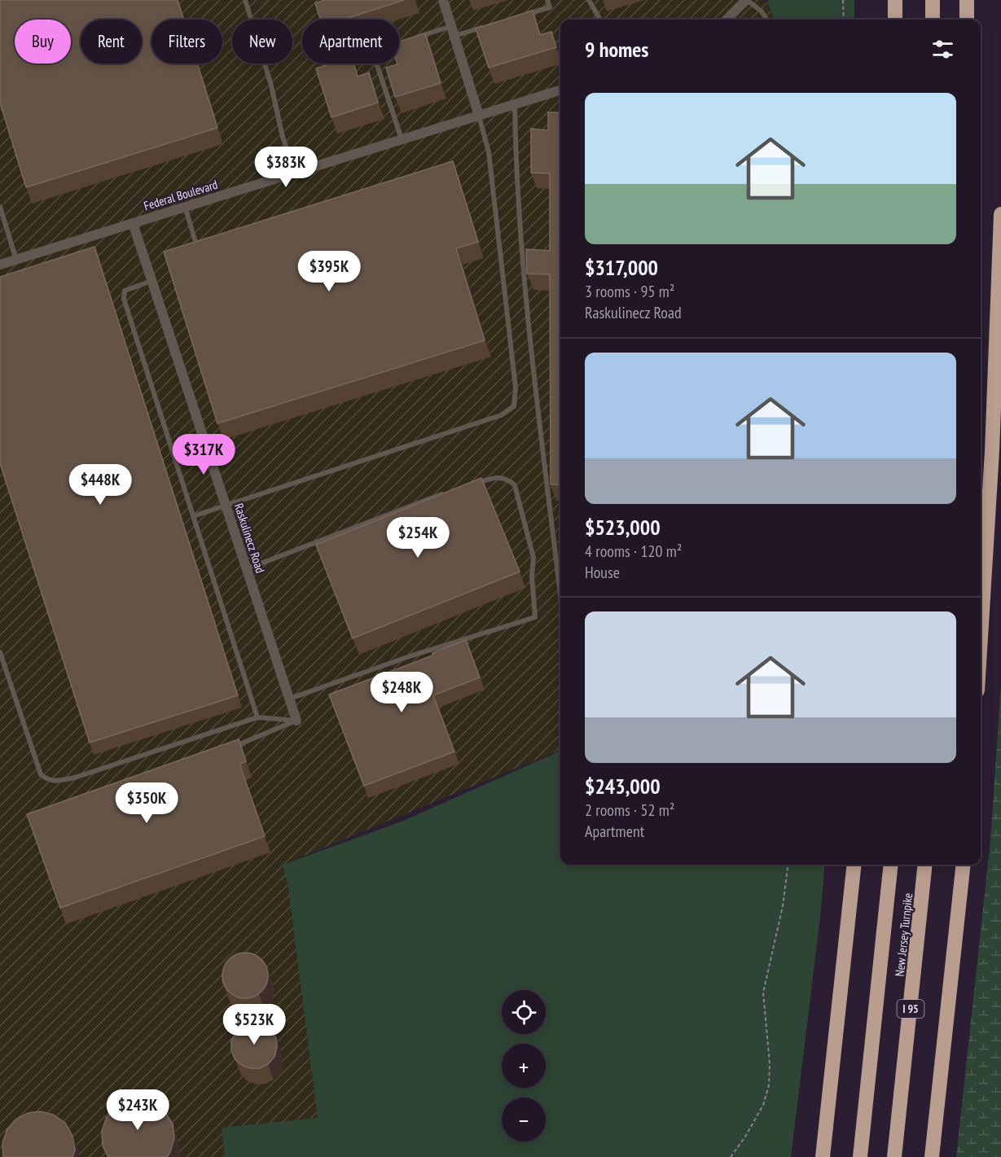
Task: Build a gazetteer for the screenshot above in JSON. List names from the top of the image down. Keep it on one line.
{"streets":{"highway":["New Jersey Turnpike","I 95"],"street":["Federal Boulevard","Raskulinecz Road"]},"crossings":[["Federal Boulevard","Raskulinecz Road"]],"page":{"chip":["Buy","Rent","Filters","New","Apartment"],"heading":"9 homes","list":[{"name":"$317,000","note":"3 rooms · 95 m² · Raskulinecz Road"},{"name":"$523,000","note":"4 rooms · 120 m² · House"},{"name":"$243,000","note":"2 rooms · 52 m² · Apartment"}],"price":["$383K","$395K","$317K","$448K","$254K","$248K","$350K","$523K","$243K"],"map_buttons":["+","−"]}}
